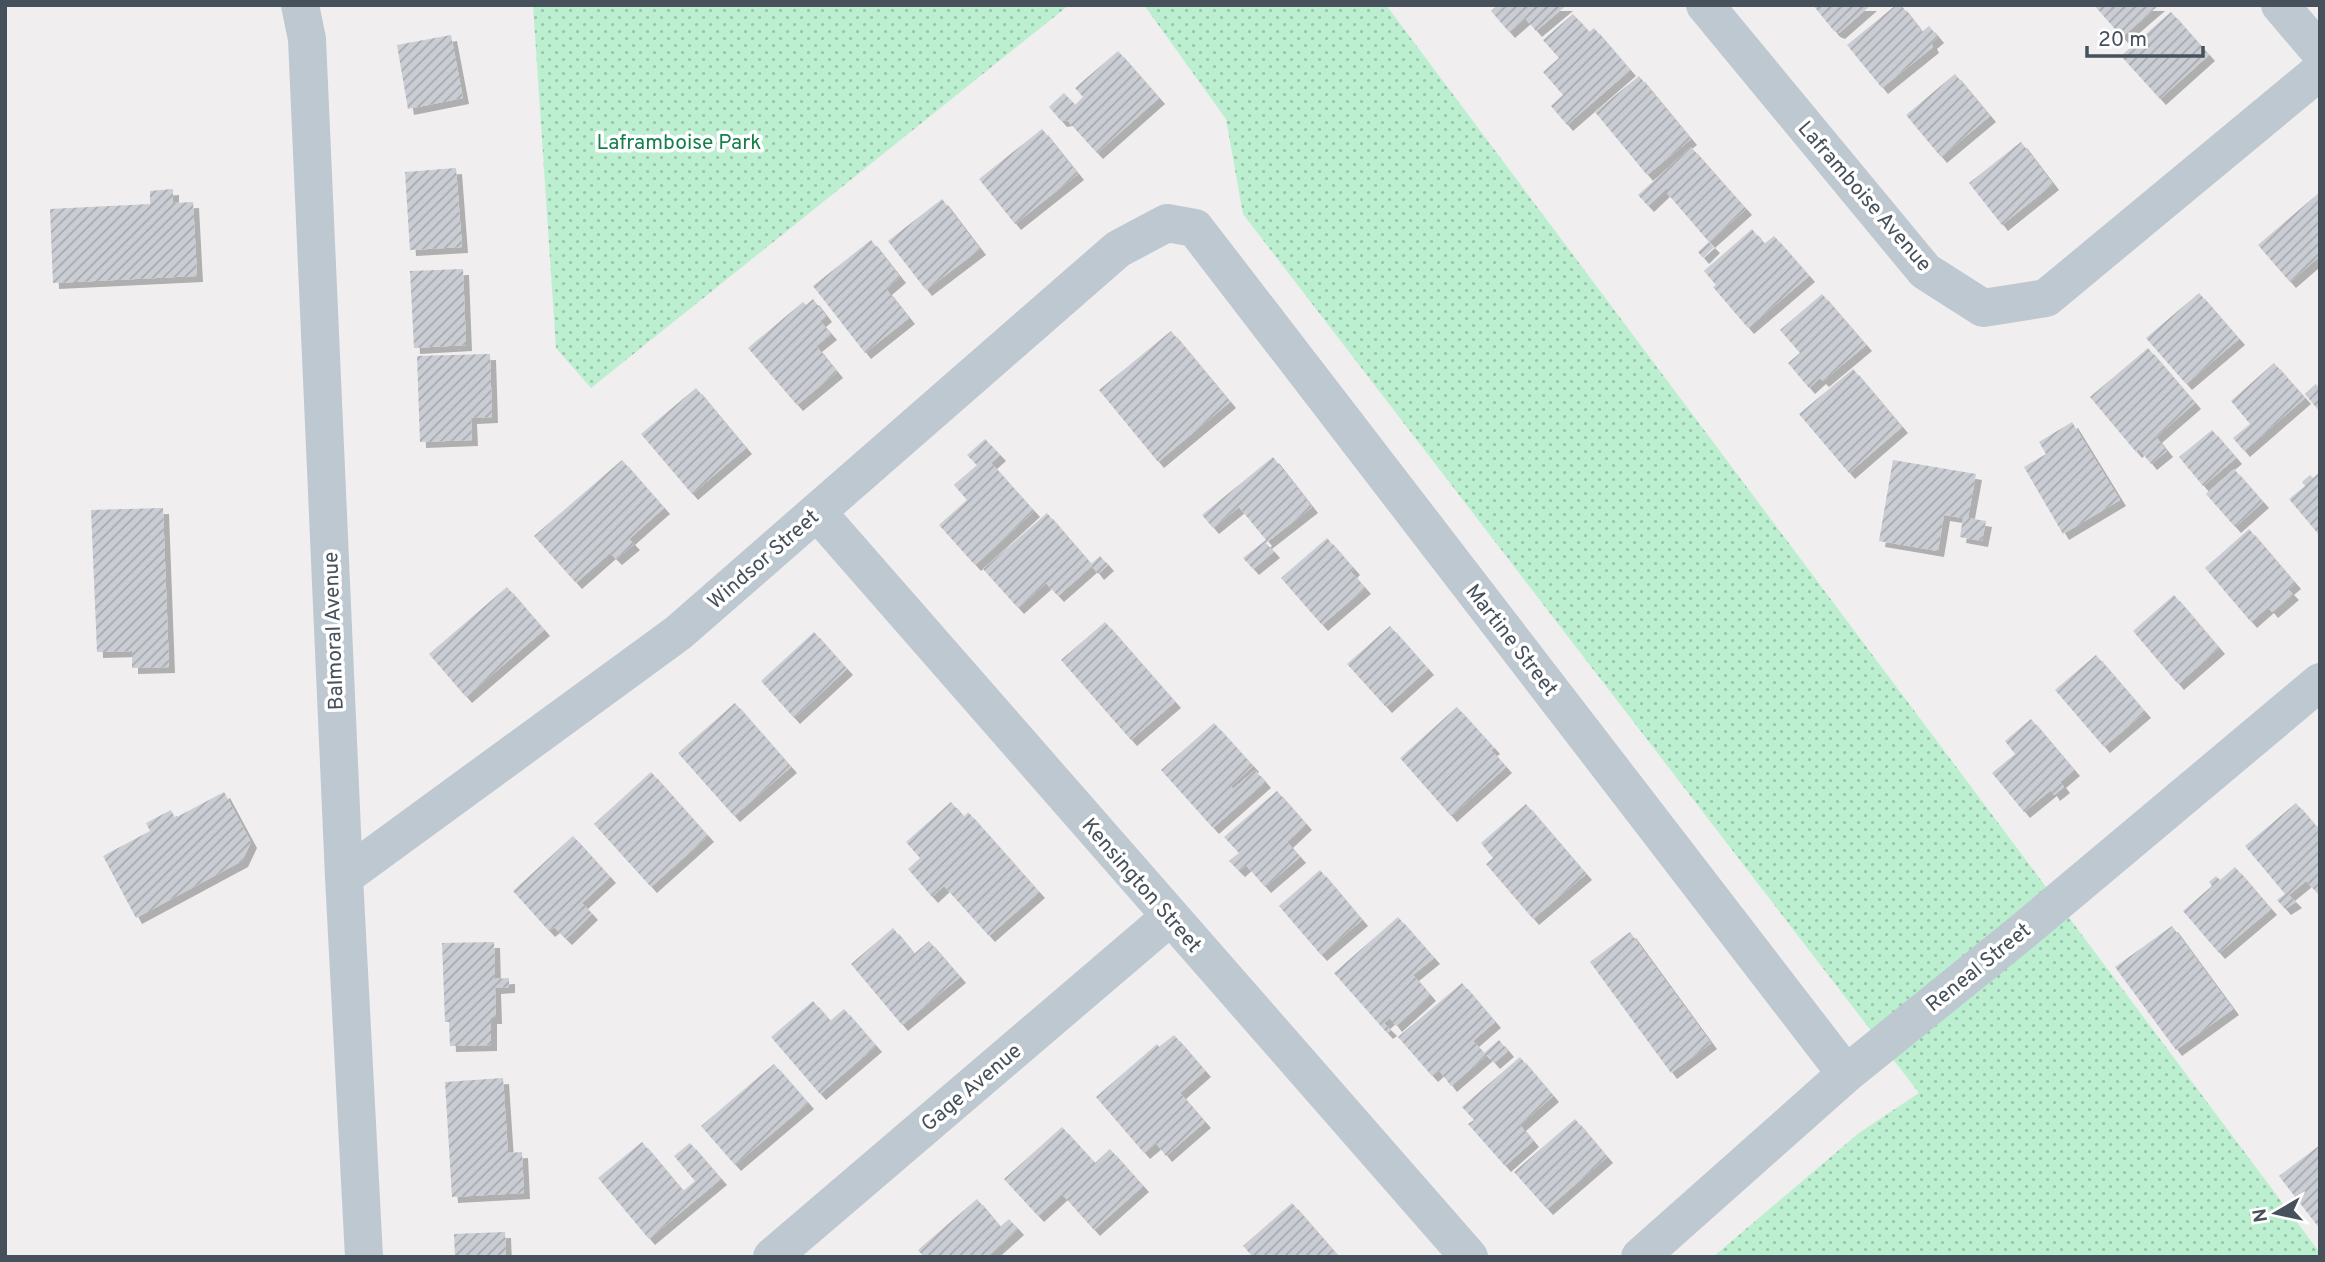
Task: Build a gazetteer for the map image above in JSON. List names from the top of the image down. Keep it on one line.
{"streets":{"street":["Laframboise Avenue","Windsor Street","Balmoral Avenue","Martine Street","Kensington Street","Reneal Street","Gage Avenue"]},"crossings":[["Windsor Street","Balmoral Avenue"],["Windsor Street","Martine Street"],["Windsor Street","Kensington Street"],["Martine Street","Reneal Street"],["Kensington Street","Gage Avenue"]],"parks":["Laframboise Park"],"scale_bar":"20 m","north":"left"}
